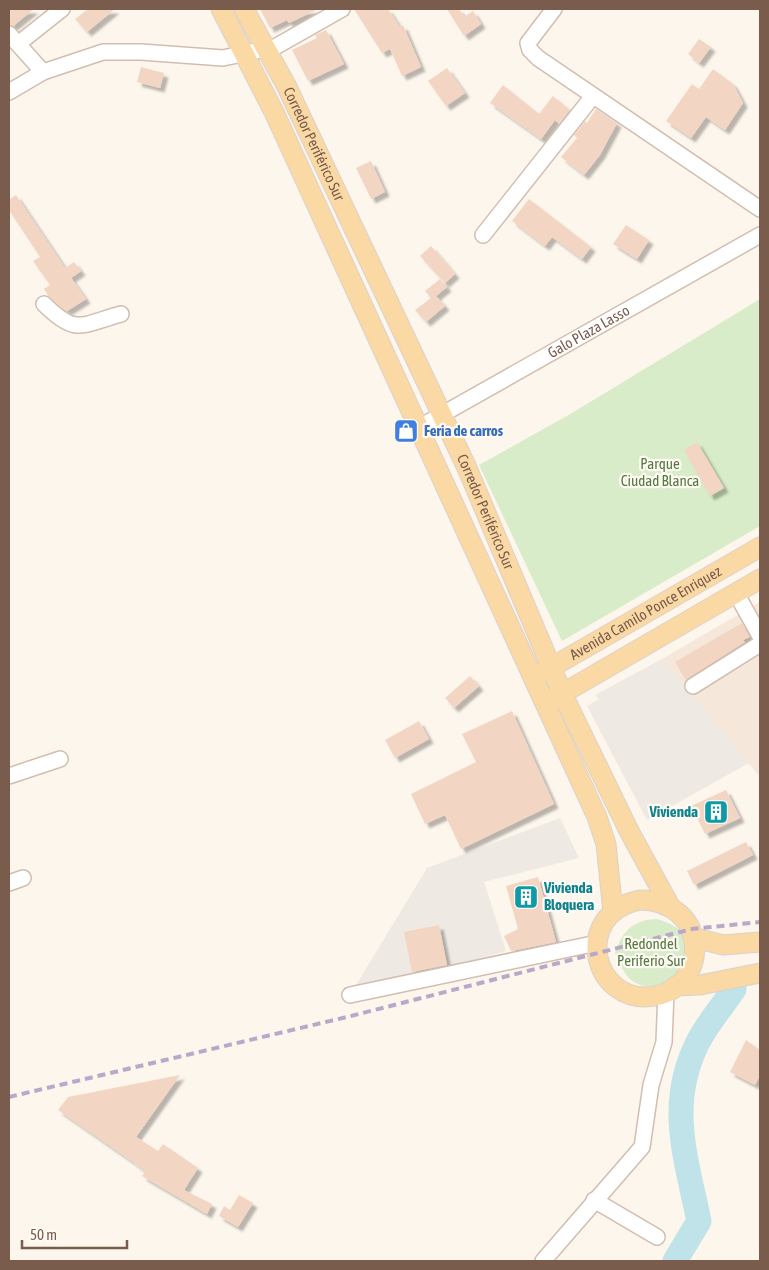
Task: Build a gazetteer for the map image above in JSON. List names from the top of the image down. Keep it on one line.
{"streets":{"main road":["Corredor Periférico Sur","Avenida Camilo Ponce Enriquez"],"street":["Galo Plaza Lasso"]},"crossings":[["Corredor Periférico Sur","Galo Plaza Lasso"],["Corredor Periférico Sur","Avenida Camilo Ponce Enriquez"]],"parks":["Parque Ciudad Blanca","Redondel Periferio Sur"],"places":{"shop":["Feria de carros"],"building":["Vivienda","Vivienda Bloquera"]},"scale_bar":"50 m"}
